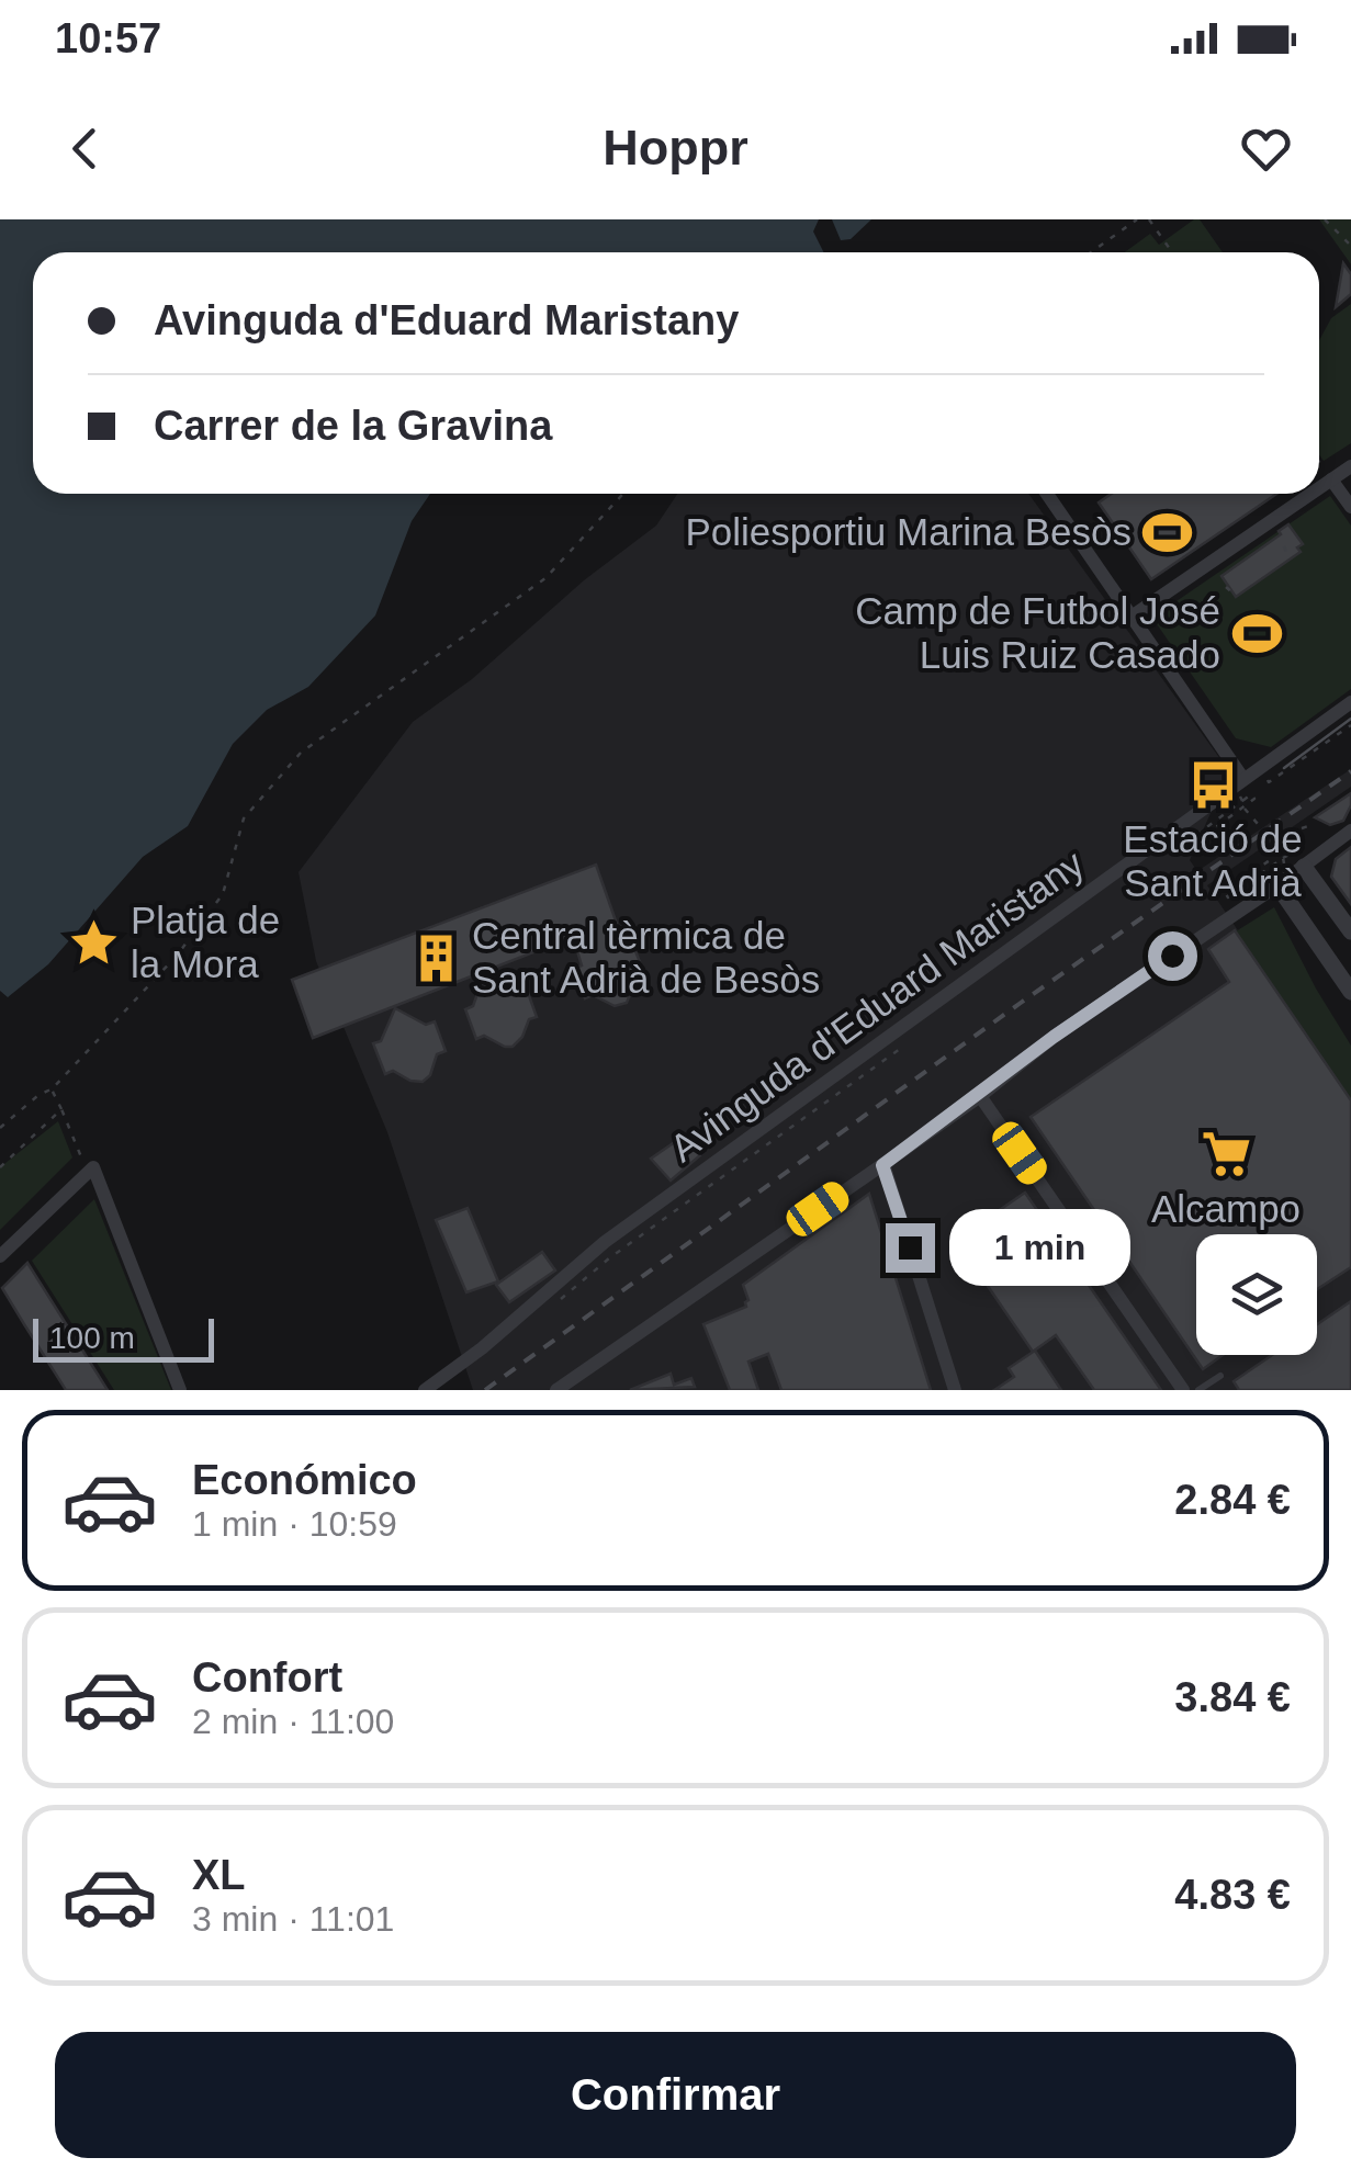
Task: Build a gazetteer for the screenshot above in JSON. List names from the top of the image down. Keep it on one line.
{"streets":{"street":["Avinguda d'Eduard Maristany"]},"places":{"sports":["Poliesportiu Marina Besòs","Camp de Futbol José Luis Ruiz Casado"],"bus stop":["Estació de Sant Adrià"],"place":["Platja de la Mora"],"building":["Central tèrmica de Sant Adrià de Besòs"],"supermarket":["Alcampo"]},"scale_bar":"100 m","page":{"status":"10:57","header":"Hoppr","banner":["Avinguda d'Eduard Maristany","Carrer de la Gravina"],"bubble":"1 min","scale":"100 m","list":[{"name":"Económico","note":"1 min · 10:59","value":"2.84 €"},{"name":"Confort","note":"2 min · 11:00","value":"3.84 €"},{"name":"XL","note":"3 min · 11:01","value":"4.83 €"}],"buttons":"Confirmar"}}
